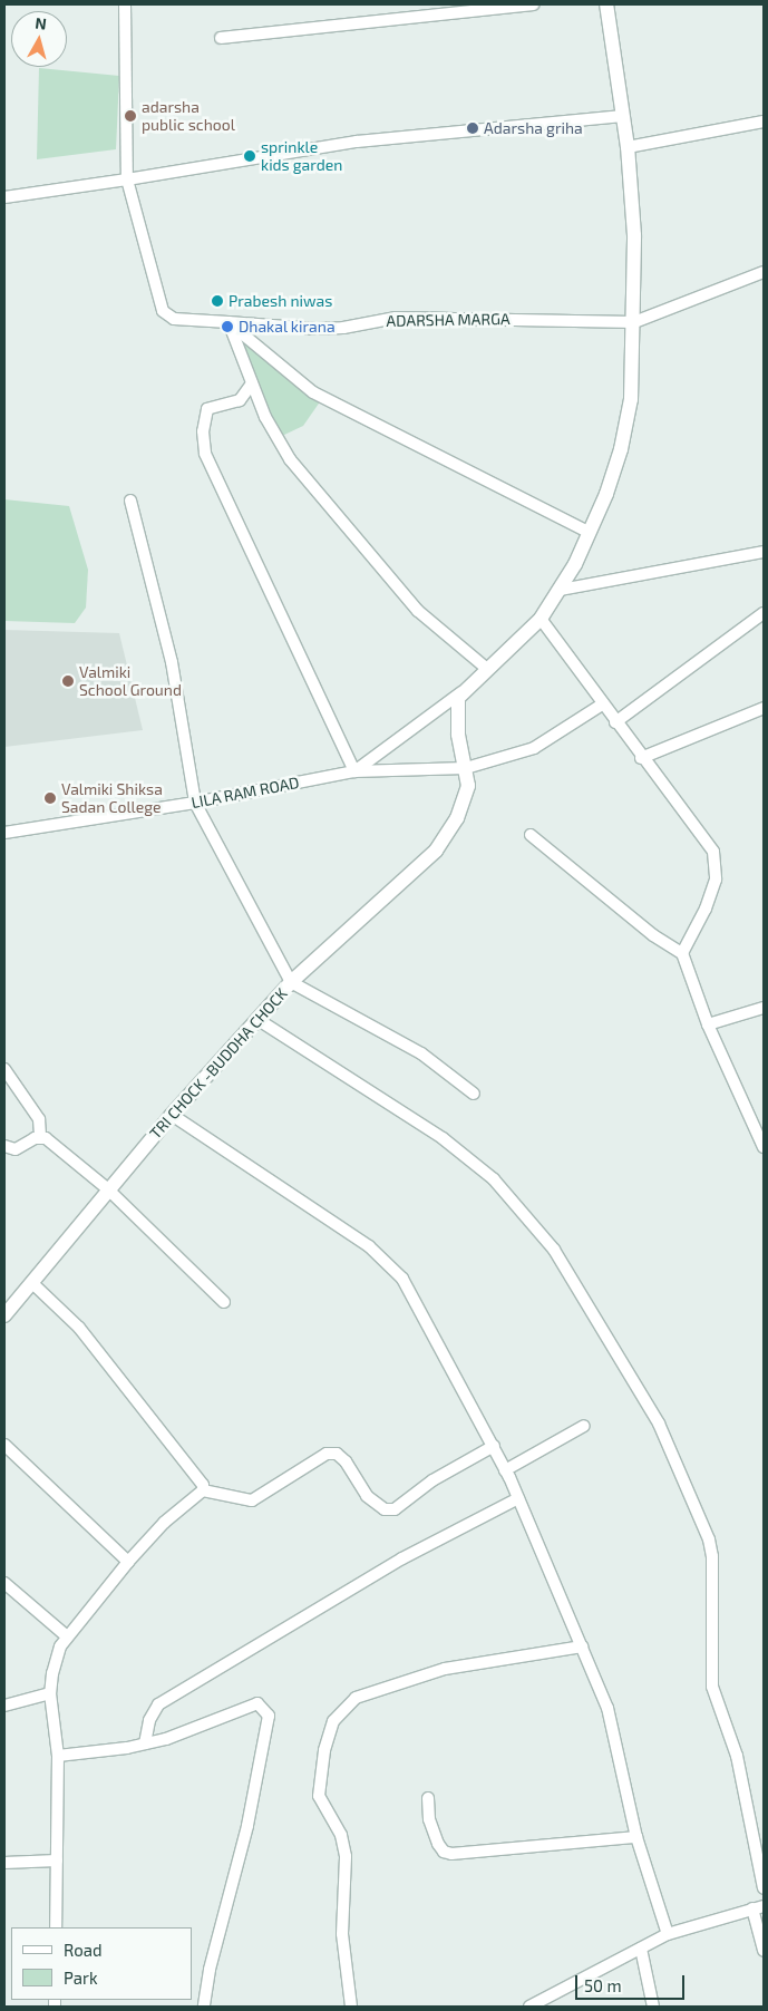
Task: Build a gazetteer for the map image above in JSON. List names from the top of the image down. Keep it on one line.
{"streets":{"street":["ADARSHA MARGA","LILA RAM ROAD","TRI CHOCK -BUDDHA CHOCK"]},"crossings":[["LILA RAM ROAD","TRI CHOCK -BUDDHA CHOCK"]],"places":["adarsha public school","Adarsha griha","sprinkle kids garden","Prabesh niwas","Dhakal kirana","Valmiki School Ground","Valmiki Shiksa Sadan College"],"legend":["Road","Park"],"scale_bar":"50 m","north":"top"}
